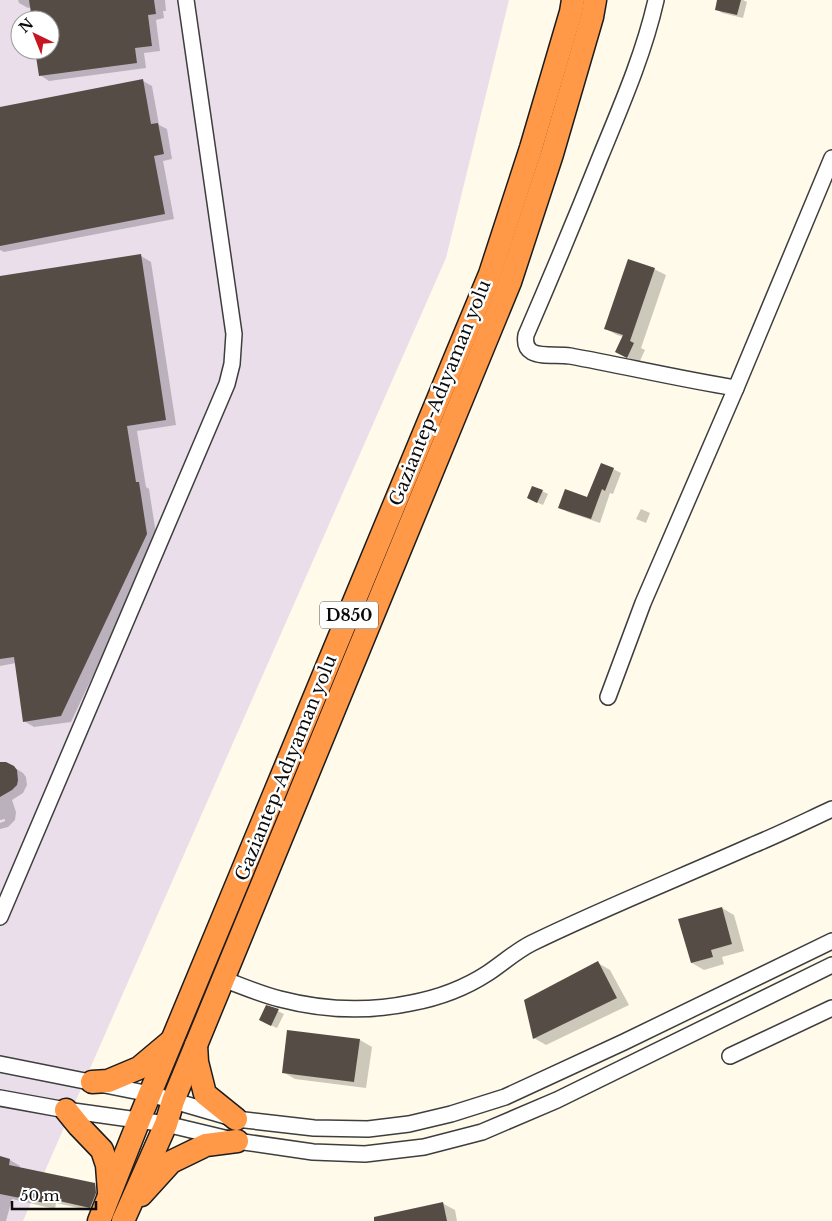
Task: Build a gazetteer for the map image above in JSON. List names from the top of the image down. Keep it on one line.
{"streets":{"highway":["Gaziantep-Adıyaman yolu","D850"]},"scale_bar":"50 m","north":"top left"}
